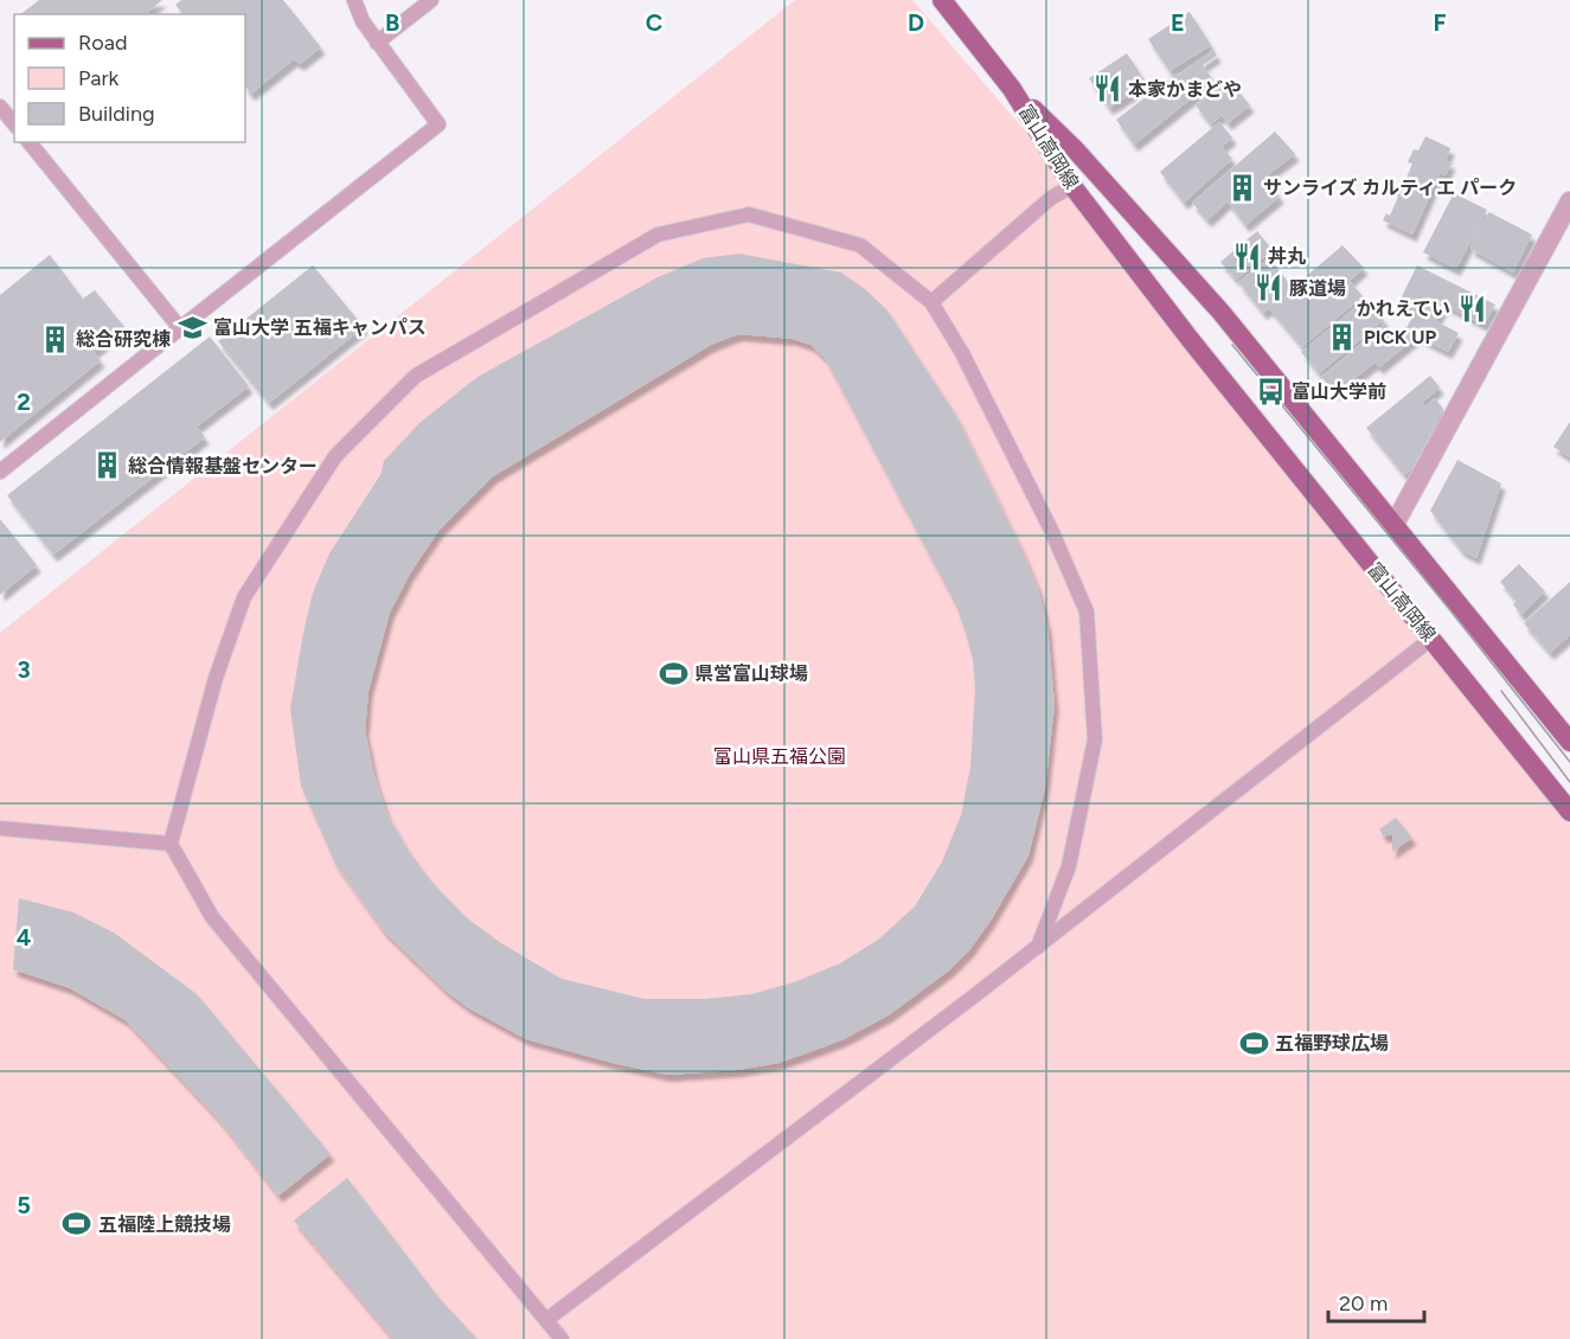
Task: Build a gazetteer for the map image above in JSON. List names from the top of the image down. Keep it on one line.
{"streets":{"main road":["富山高岡線"]},"parks":["富山県五福公園"],"places":{"restaurant":["本家かまどや","丼丸","豚道場","かれえてい"],"building":["サンライズ カルティエ パーク","PICK UP","総合研究棟","総合情報基盤センター"],"school or university":["富山大学 五福キャンパス"],"bus stop":["富山大学前"],"sports":["県営富山球場","五福野球広場","五福陸上競技場"]},"legend":["Road","Park","Building"],"scale_bar":"20 m","grid":{"columns":["B","C","D","E","F"],"rows":["2","3","4","5"]}}
